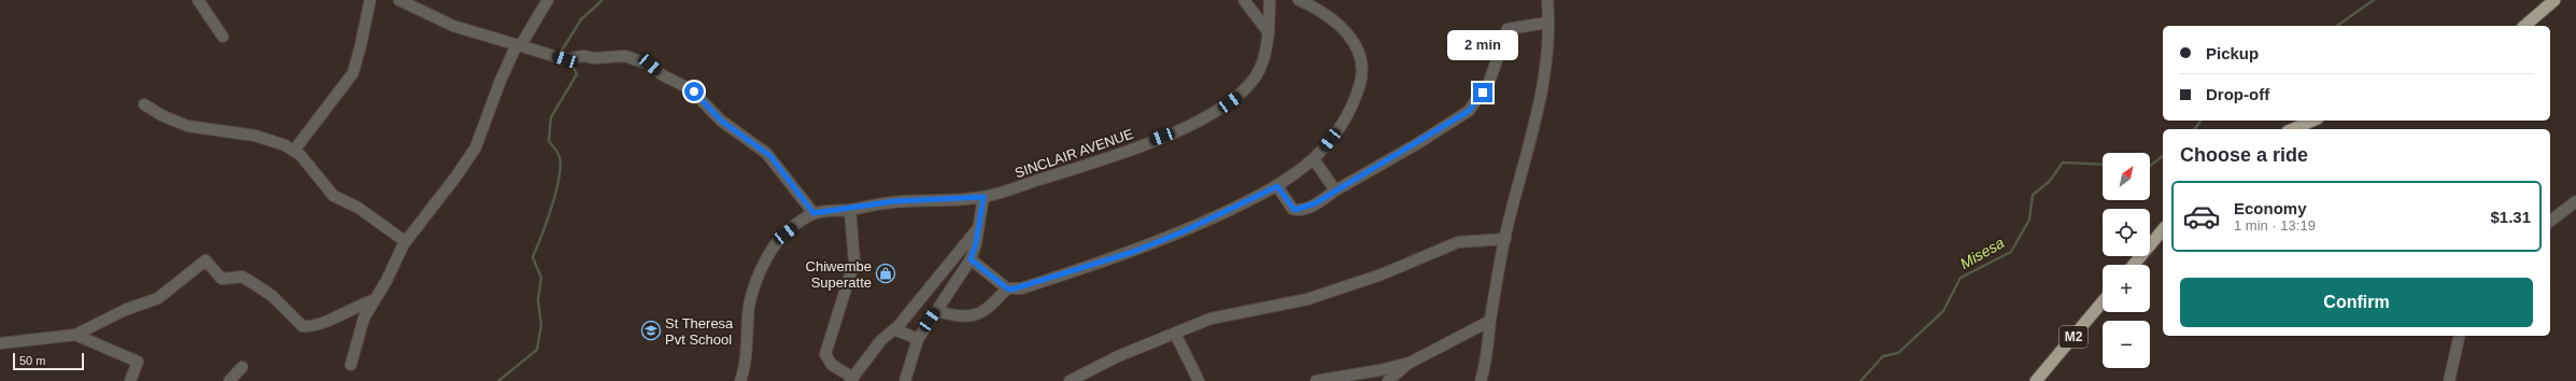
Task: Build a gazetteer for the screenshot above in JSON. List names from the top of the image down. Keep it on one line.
{"streets":{"highway":["M2"],"street":["SINCLAIR AVENUE"]},"water":["Misesa"],"places":{"shop":["Chiwembe Superatte"],"school or university":["St Theresa Pvt School"]},"scale_bar":"50 m","north":"top right","page":{"banner":["Pickup","Drop-off"],"bubble":"2 min","heading":"Choose a ride","map_buttons":["+","−"],"list":[{"name":"Economy","note":"1 min · 13:19","value":"$1.31"}],"buttons":"Confirm","scale":"50 m"}}
